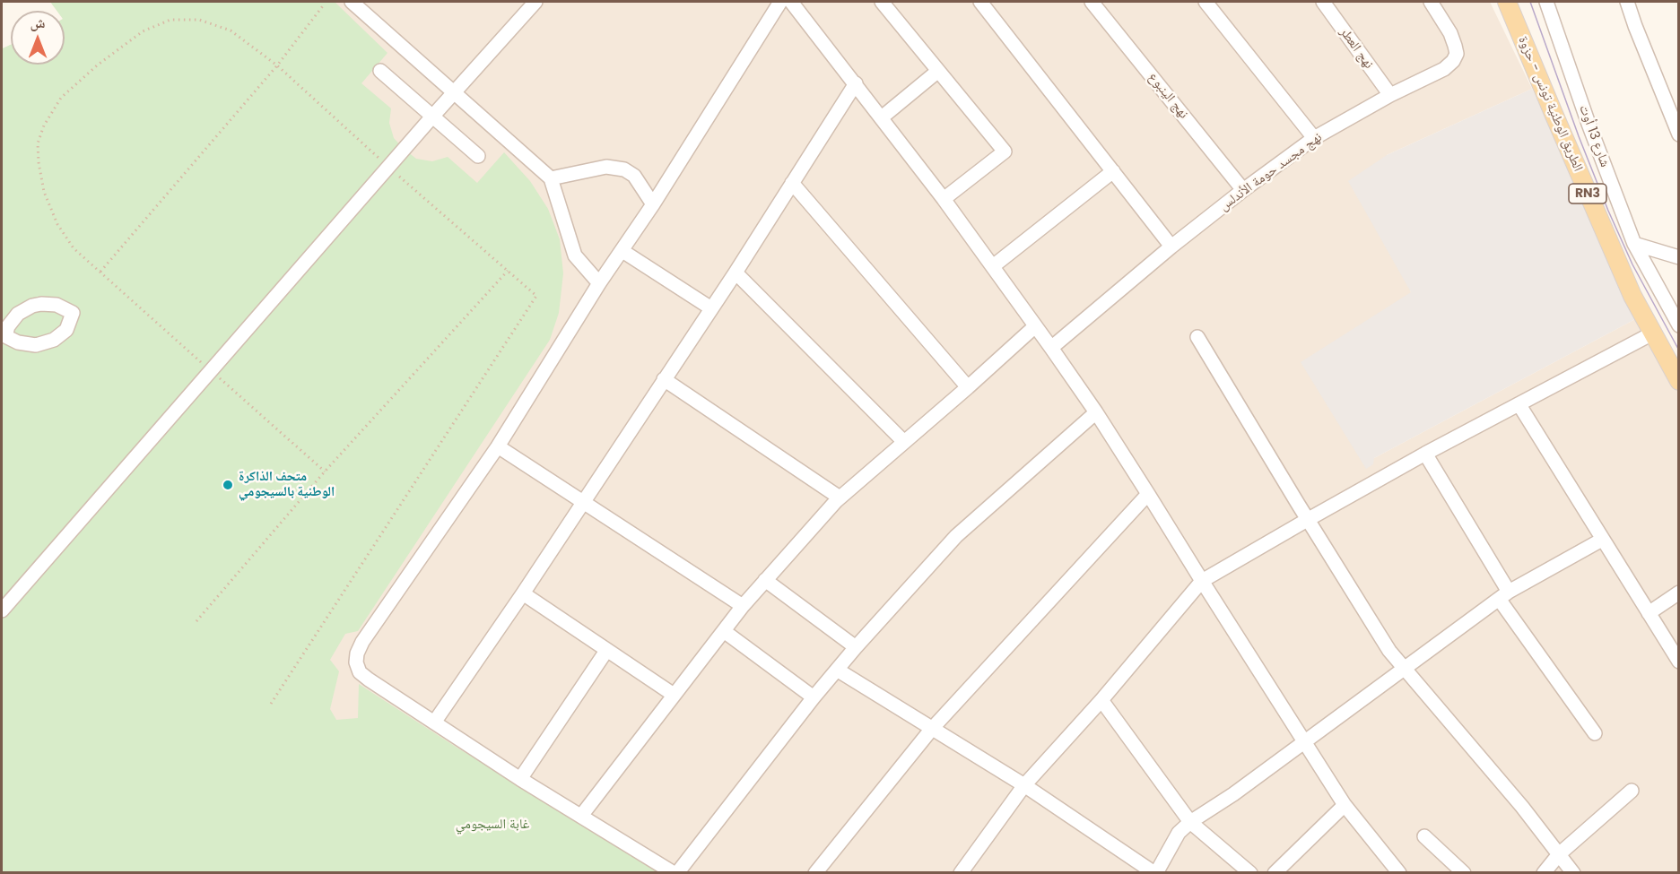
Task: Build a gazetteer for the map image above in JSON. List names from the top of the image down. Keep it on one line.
{"streets":{"main road":["الطريق الوطنية تونس - حزوة","RN3"],"street":["نهج العطر","نهج الينبوع","شارع 13 أوت","نهج مجسد حومة الأندلس"]},"crossings":[["نهج العطر","نهج مجسد حومة الأندلس"],["نهج الينبوع","نهج مجسد حومة الأندلس"]],"parks":["غابة السيجومي"],"places":["متحف الذاكرة الوطنية بالسيجومي"],"north":"top"}
